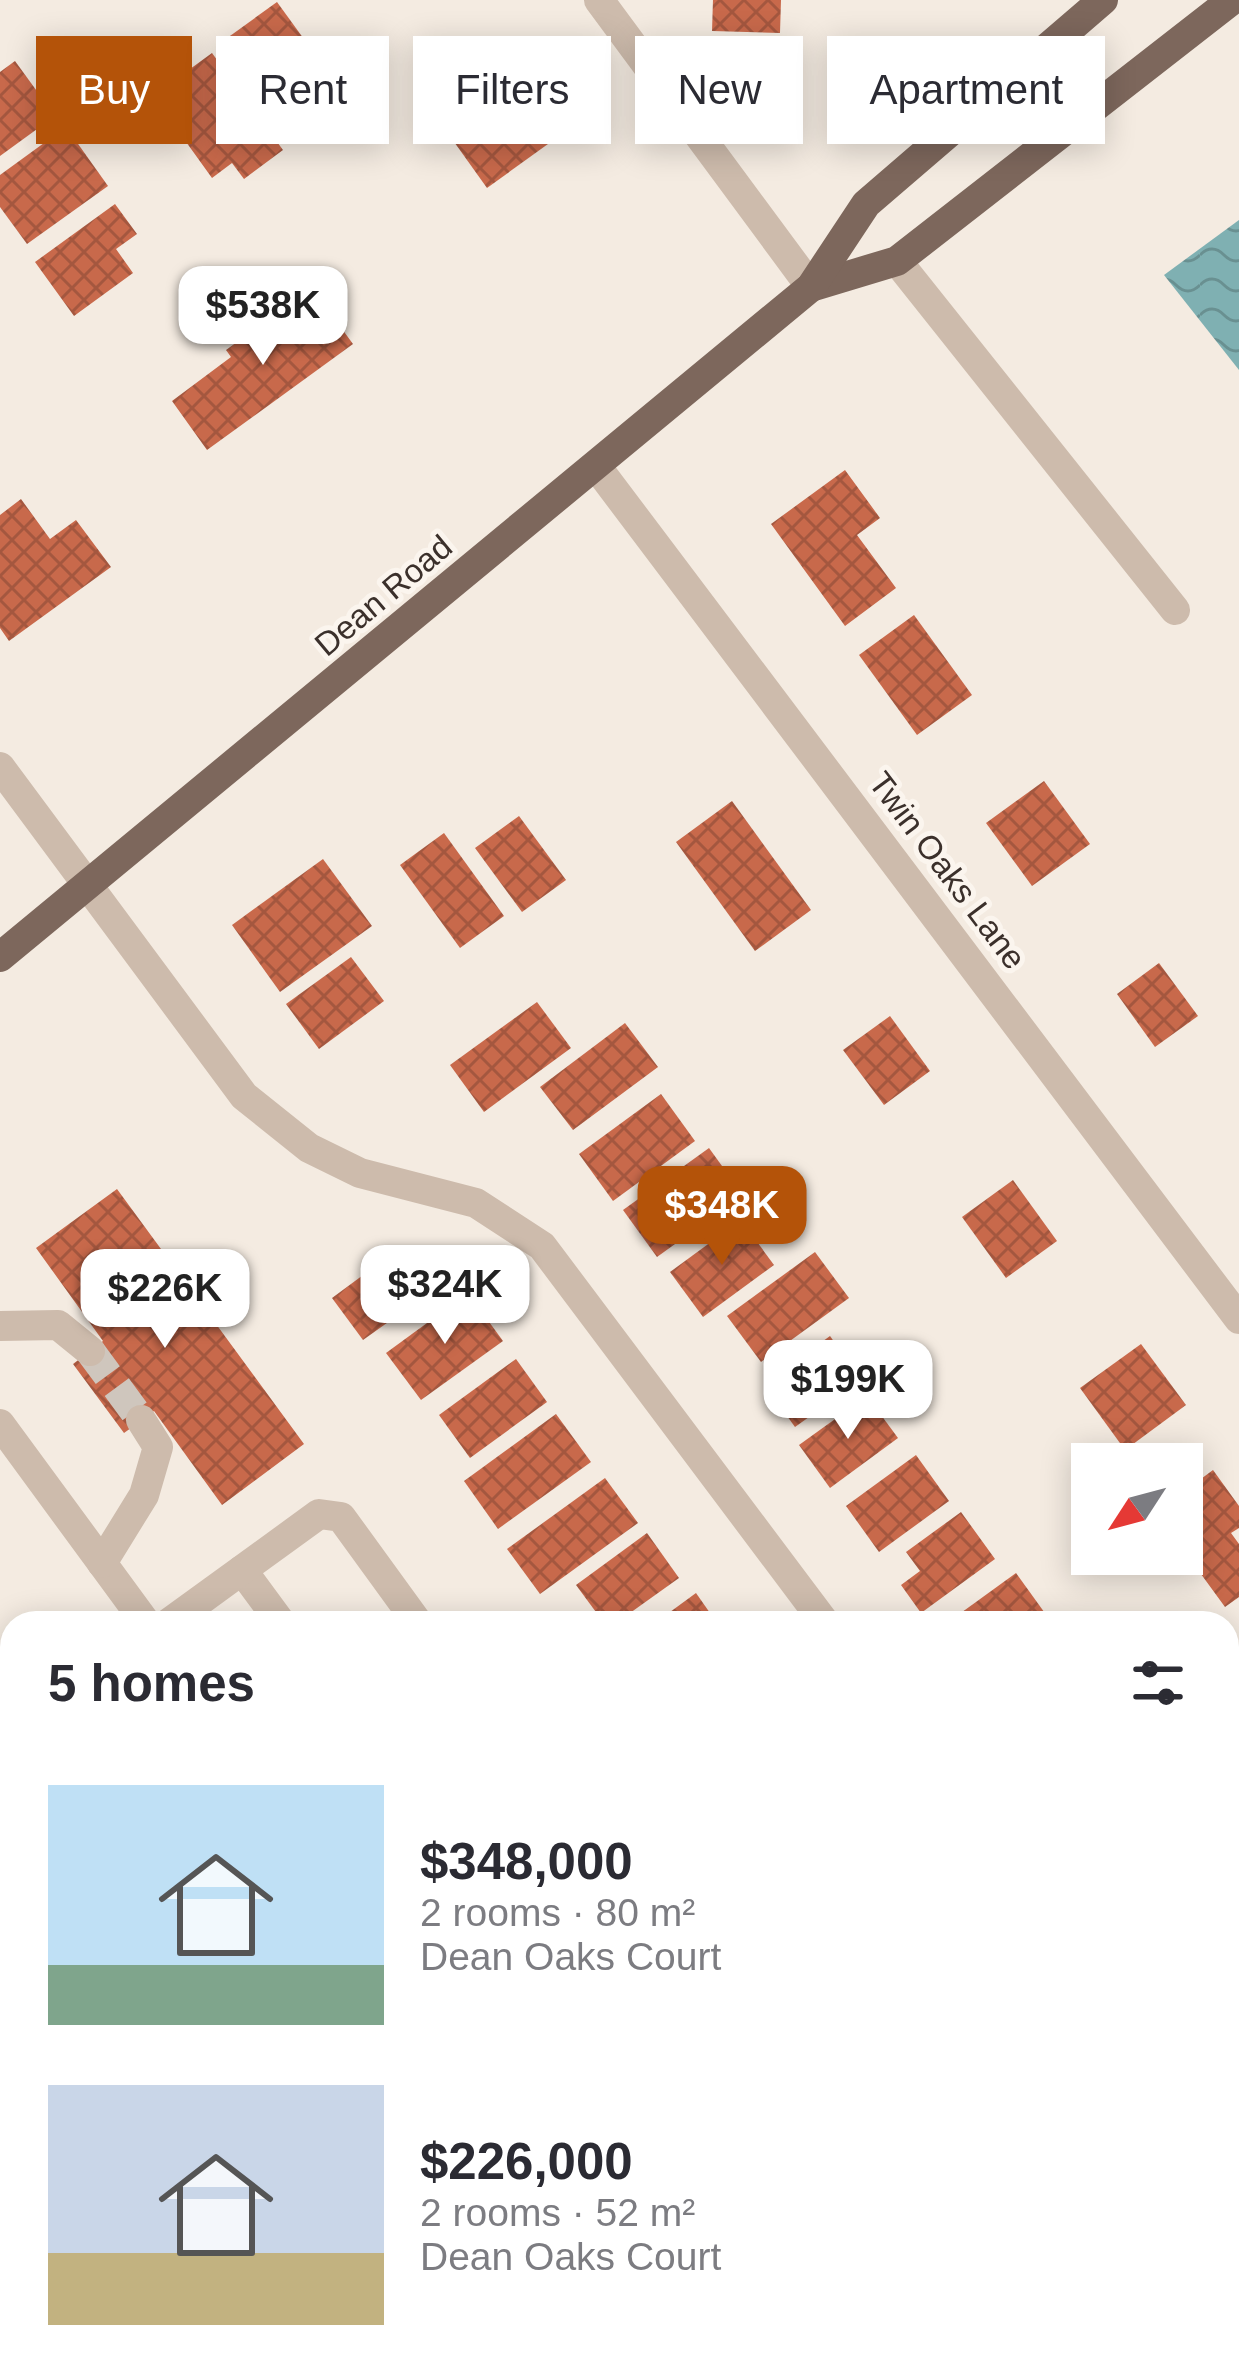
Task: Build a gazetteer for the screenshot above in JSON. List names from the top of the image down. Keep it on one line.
{"streets":{"main road":["Dean Road"],"street":["Twin Oaks Lane"]},"crossings":[["Dean Road","Twin Oaks Lane"]],"north":"bottom left","page":{"chip":["Buy","Rent","Filters","New","Apartment"],"price":["$538K","$348K","$324K","$226K","$199K"],"heading":"5 homes","list":[{"name":"$348,000","note":"2 rooms · 80 m² · Dean Oaks Court"},{"name":"$226,000","note":"2 rooms · 52 m² · Dean Oaks Court"}]}}
